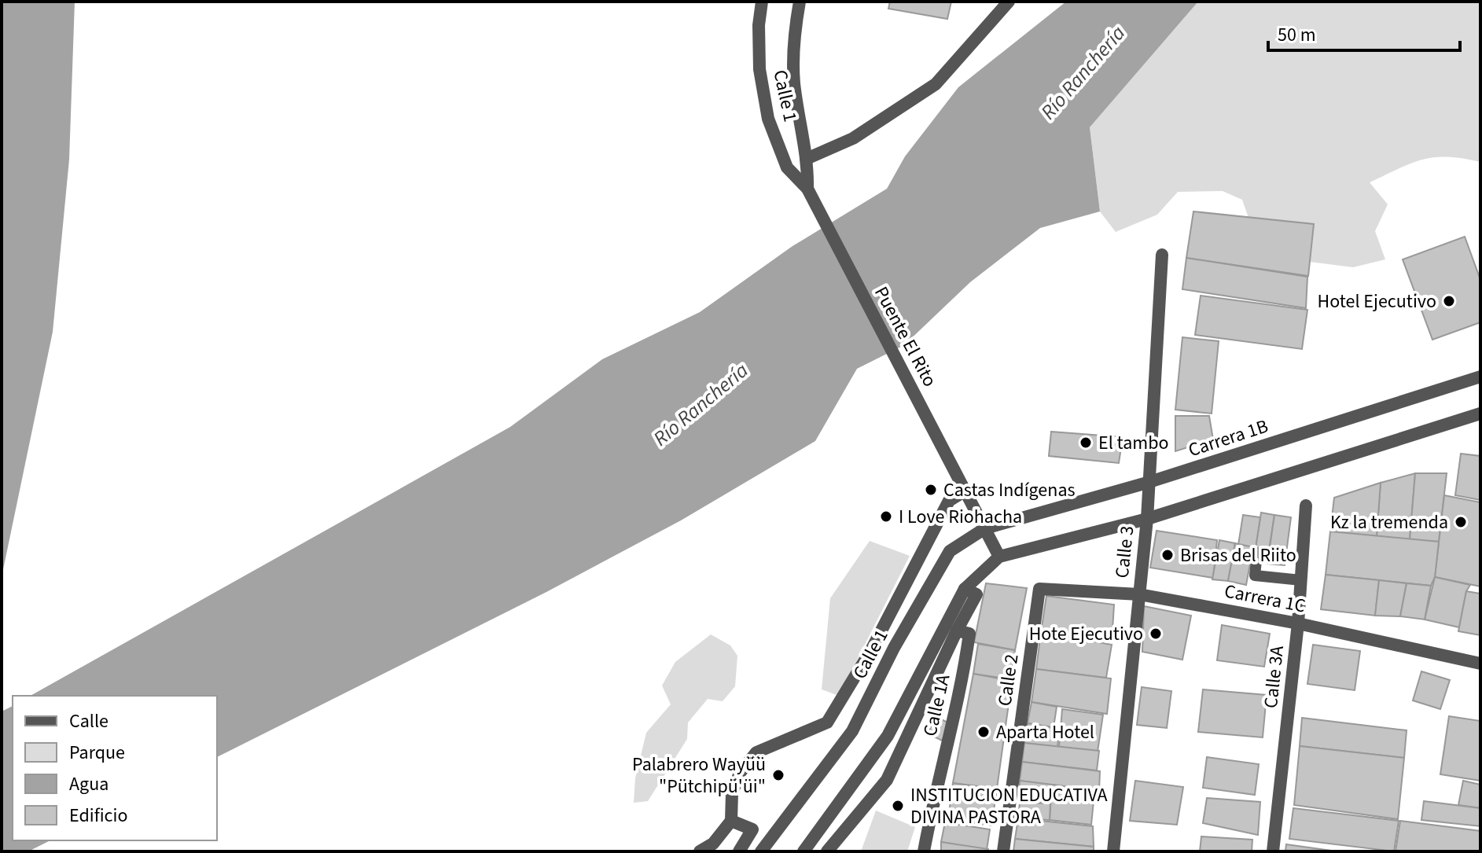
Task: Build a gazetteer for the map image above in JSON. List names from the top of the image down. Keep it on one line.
{"streets":{"street":["Calle 1","Puente El Rito","Carrera 1B","Calle 3","Carrera 1C","Calle 3A","Calle 2","Calle 1A"]},"crossings":[["Calle 1","Puente El Rito"],["Calle 1","Carrera 1B"],["Carrera 1B","Calle 3"],["Calle 3","Carrera 1C"],["Carrera 1C","Calle 3A"],["Carrera 1C","Calle 2"]],"water":["Río Ranchería"],"places":["Hotel Ejecutivo","El tambo","Castas Indígenas","I Love Riohacha","Kz la tremenda","Brisas del Riito","Hote Ejecutivo","Aparta Hotel","Palabrero Wayüü \"Pütchipü'üi\"","INSTITUCION EDUCATIVA DIVINA PASTORA"],"legend":["Calle","Parque","Agua","Edificio"],"scale_bar":"50 m"}
